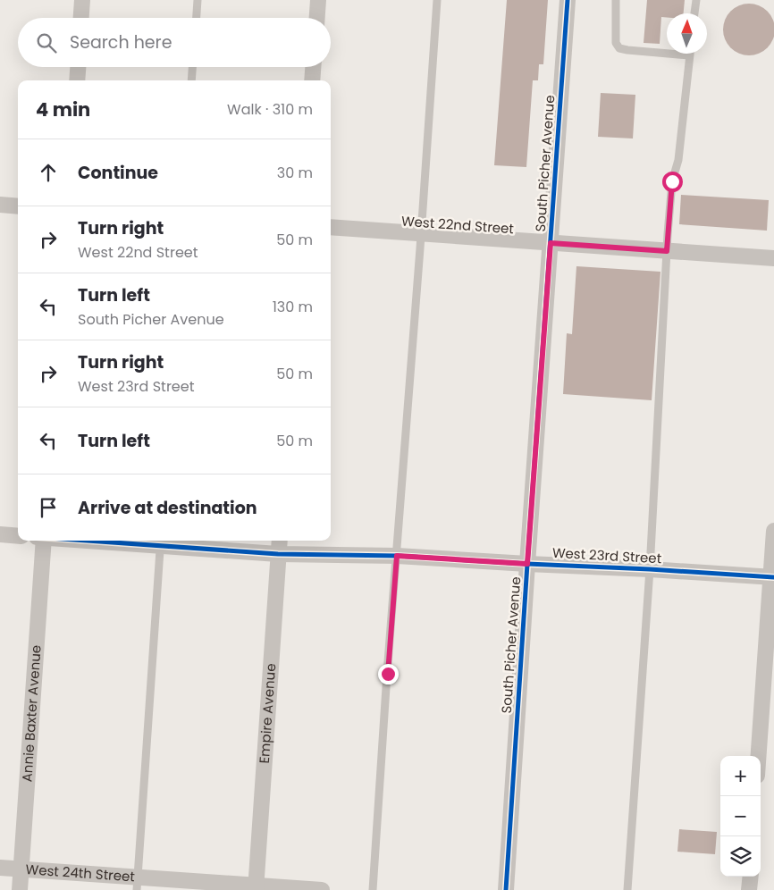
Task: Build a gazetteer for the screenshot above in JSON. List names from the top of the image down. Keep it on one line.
{"streets":{"street":["South Picher Avenue","West 22nd Street","West 23rd Street","Annie Baxter Avenue","Empire Avenue","West 24th Street"]},"crossings":[["South Picher Avenue","West 22nd Street"],["South Picher Avenue","West 23rd Street"],["West 23rd Street","Empire Avenue"],["Annie Baxter Avenue","West 24th Street"],["Empire Avenue","West 24th Street"]],"north":"top","page":{"search":"Search here","heading":["4 min","Walk · 310 m"],"list":[["Continue","30 m"],["Turn right","West 22nd Street","50 m"],["Turn left","South Picher Avenue","130 m"],["Turn right","West 23rd Street","50 m"],["Turn left","50 m"],"Arrive at destination"],"map_buttons":["+","−"]}}
